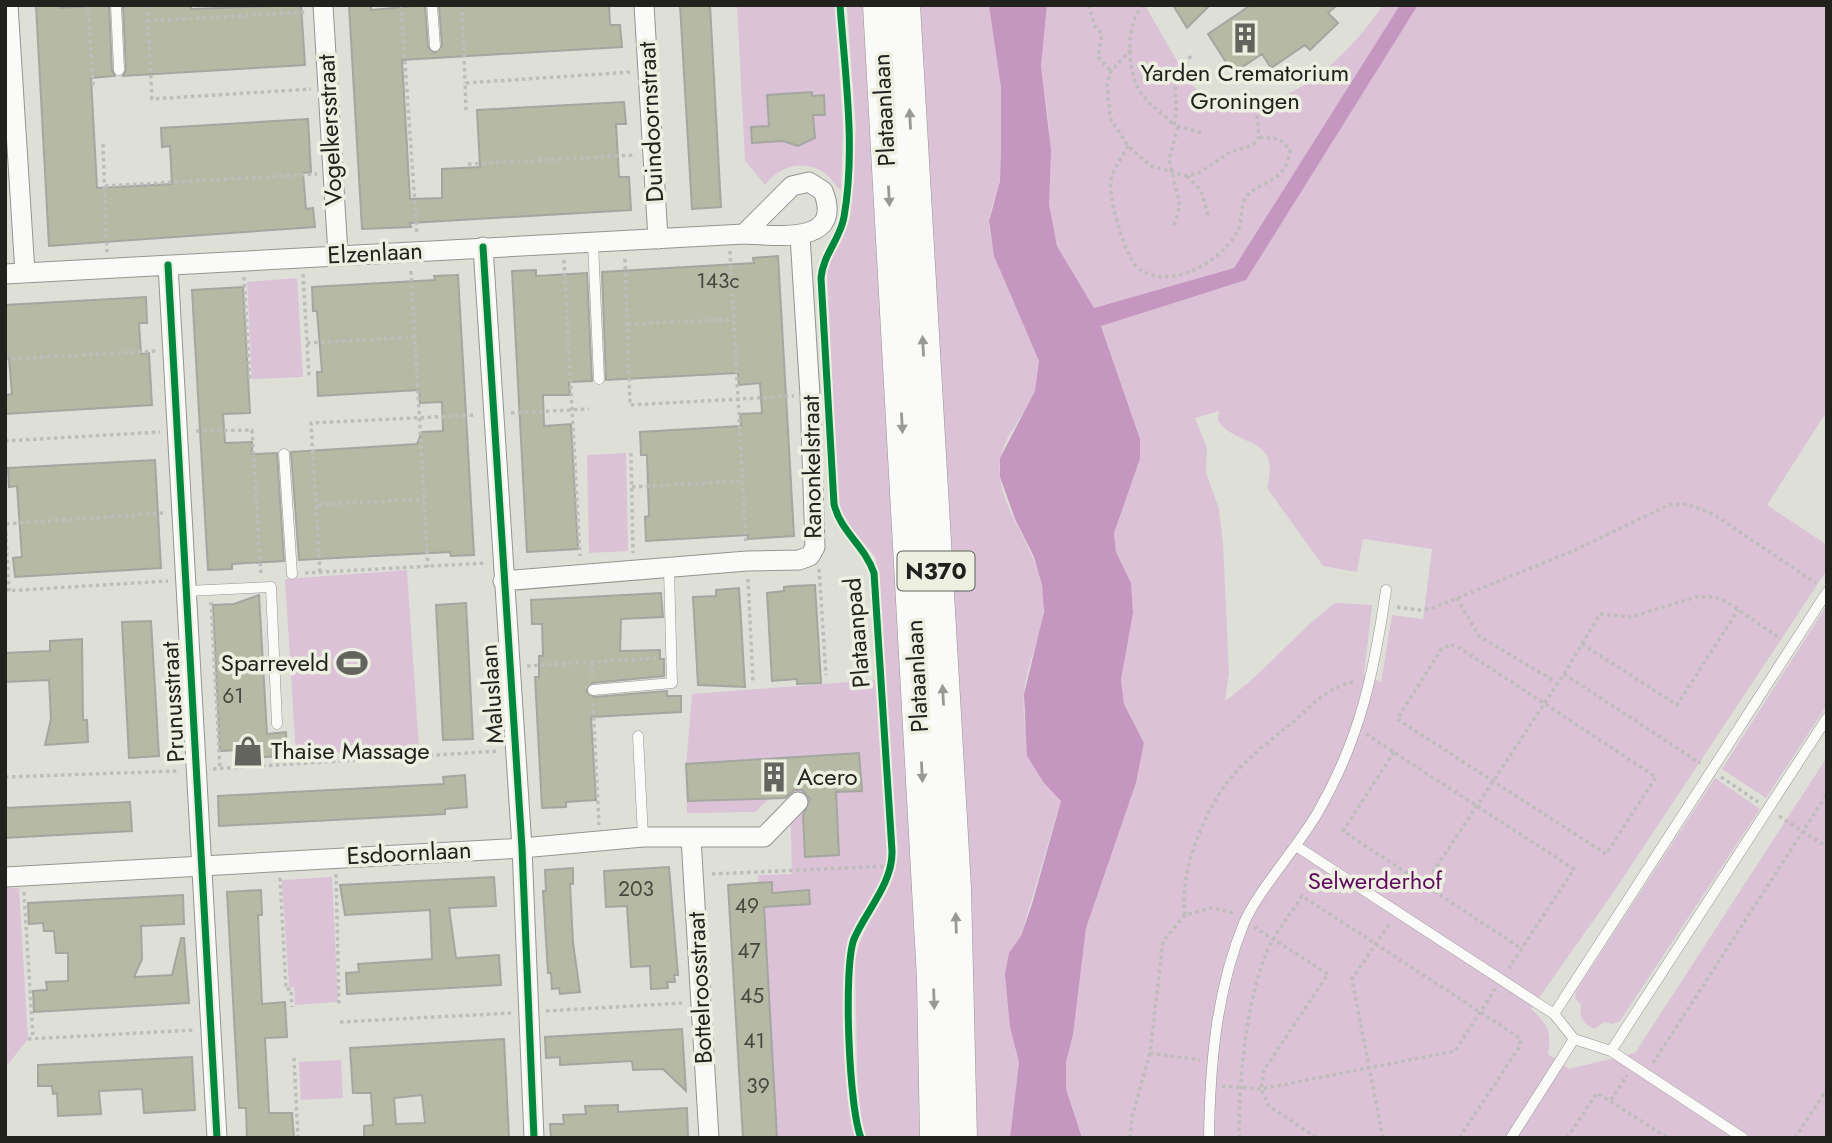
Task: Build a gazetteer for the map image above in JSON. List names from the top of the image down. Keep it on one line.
{"streets":{"highway":["Plataanlaan","N370"],"street":["Duindoornstraat","Vogelkersstraat","Elzenlaan","Ranonkelstraat","Maluslaan","Prunusstraat","Esdoornlaan","Bottelroosstraat"],"cycle path":["Plataanpad"]},"crossings":[["Duindoornstraat","Elzenlaan"],["Vogelkersstraat","Elzenlaan"],["Elzenlaan","Ranonkelstraat"],["Elzenlaan","Maluslaan"],["Elzenlaan","Prunusstraat"],["Ranonkelstraat","Maluslaan"],["Maluslaan","Esdoornlaan"],["Prunusstraat","Esdoornlaan"],["Esdoornlaan","Bottelroosstraat"]],"parks":["Selwerderhof"],"places":{"building":["Yarden Crematorium Groningen","Acero"],"sports":["Sparreveld"],"shop":["Thaise Massage"]},"house_numbers":["143c","61","203","49","47","45","41","39"]}
